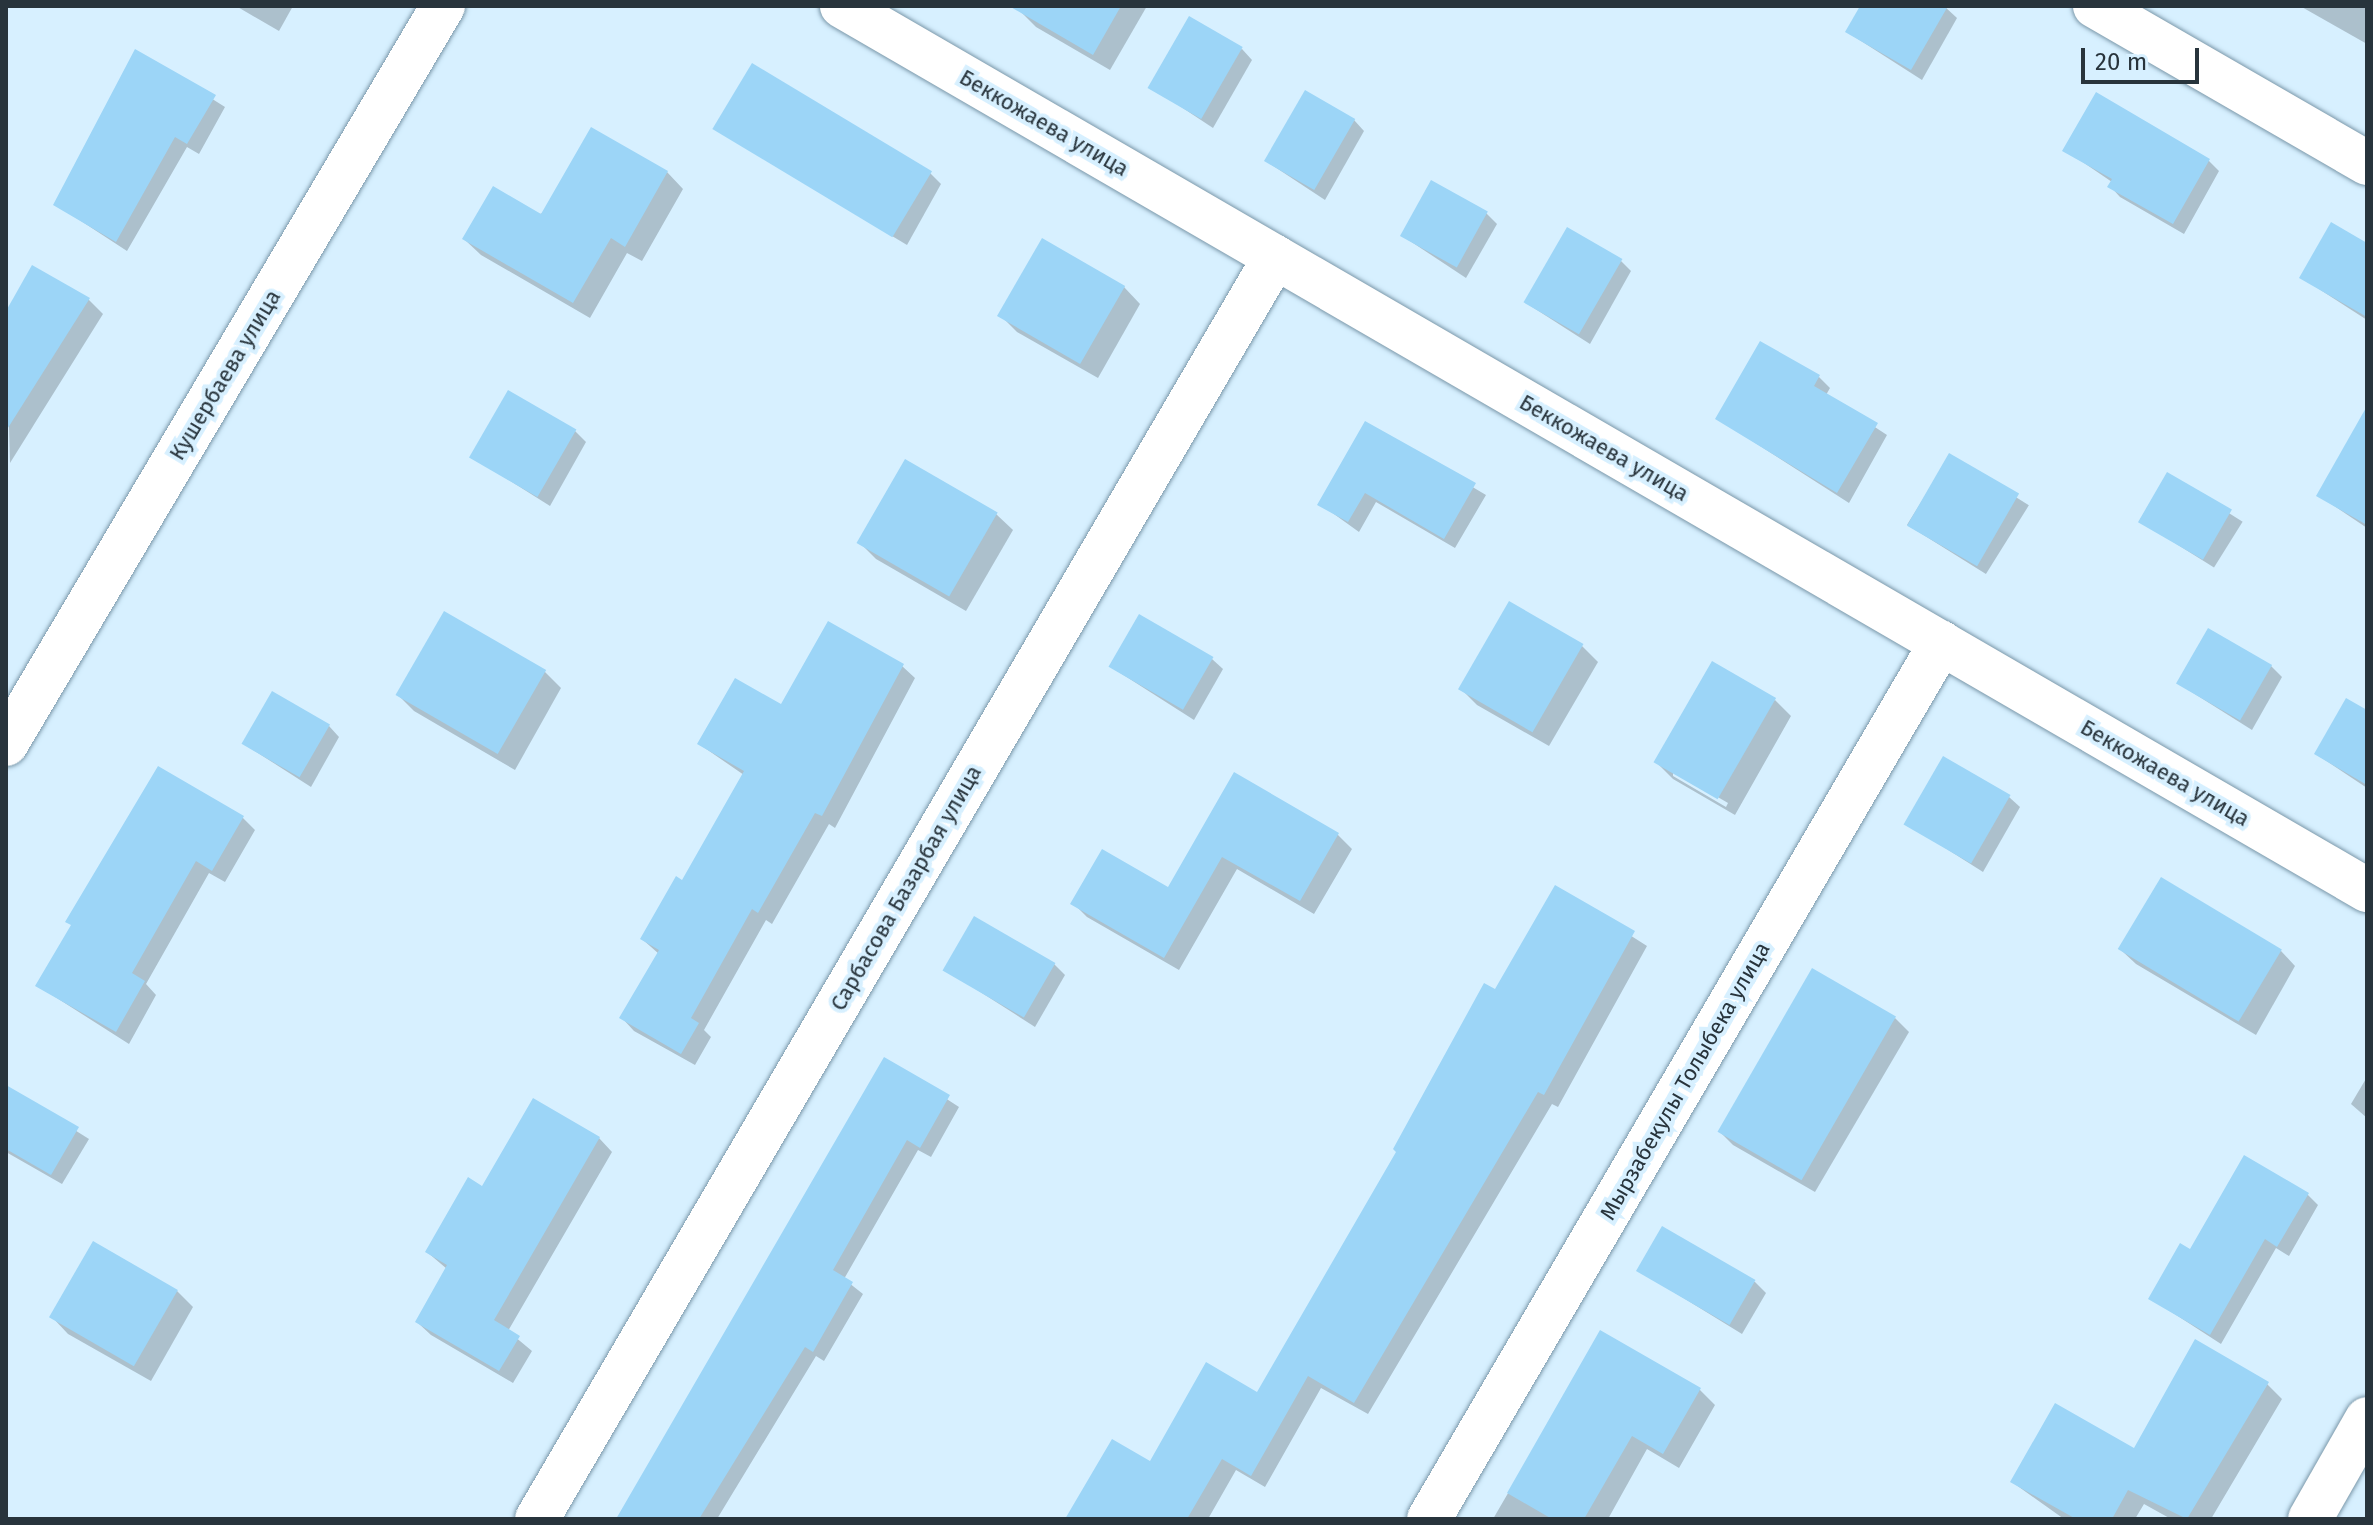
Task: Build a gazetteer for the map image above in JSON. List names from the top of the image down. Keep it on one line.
{"streets":{"street":["Беккожаева улица","Кушербаева улица","Сарбасова Базарбая улица","Мырзабекулы Толыбека улица"]},"crossings":[["Беккожаева улица","Сарбасова Базарбая улица"],["Беккожаева улица","Мырзабекулы Толыбека улица"]],"scale_bar":"20 m"}
